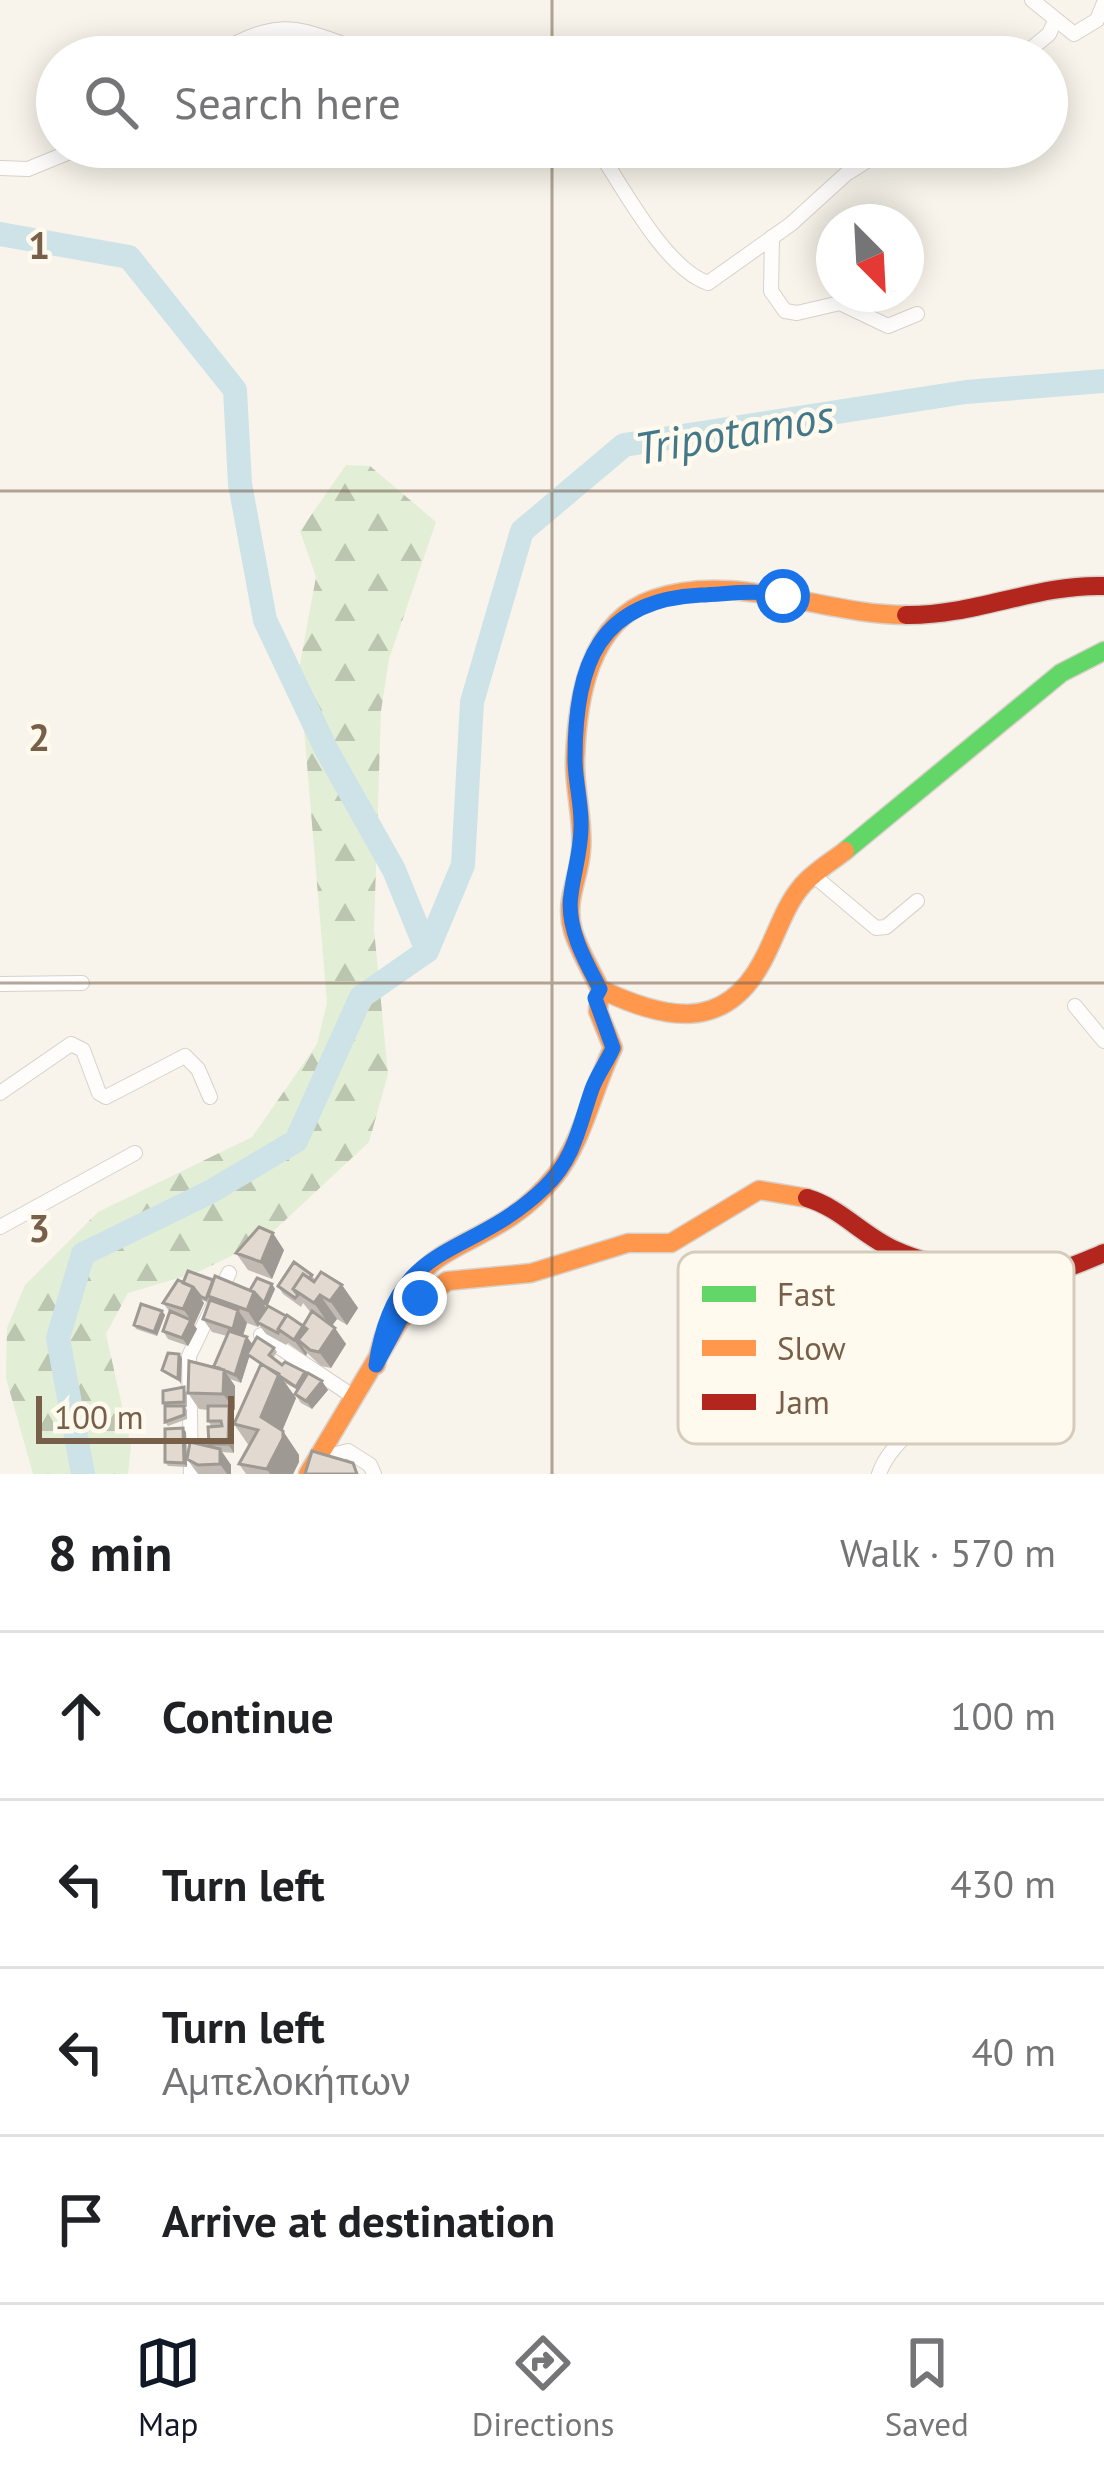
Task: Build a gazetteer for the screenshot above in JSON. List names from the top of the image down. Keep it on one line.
{"water":["Tripotamos"],"legend":["Fast","Slow","Jam"],"scale_bar":"100 m","north":"bottom right","page":{"search":"Search here","scale":"100 m","heading":["8 min","Walk · 570 m"],"list":[["Continue","100 m"],["Turn left","430 m"],["Turn left","Αμπελοκήπων","40 m"],"Arrive at destination"],"nav":["Map","Directions","Saved"]},"grid":{"rows":["1","2","3"]}}
